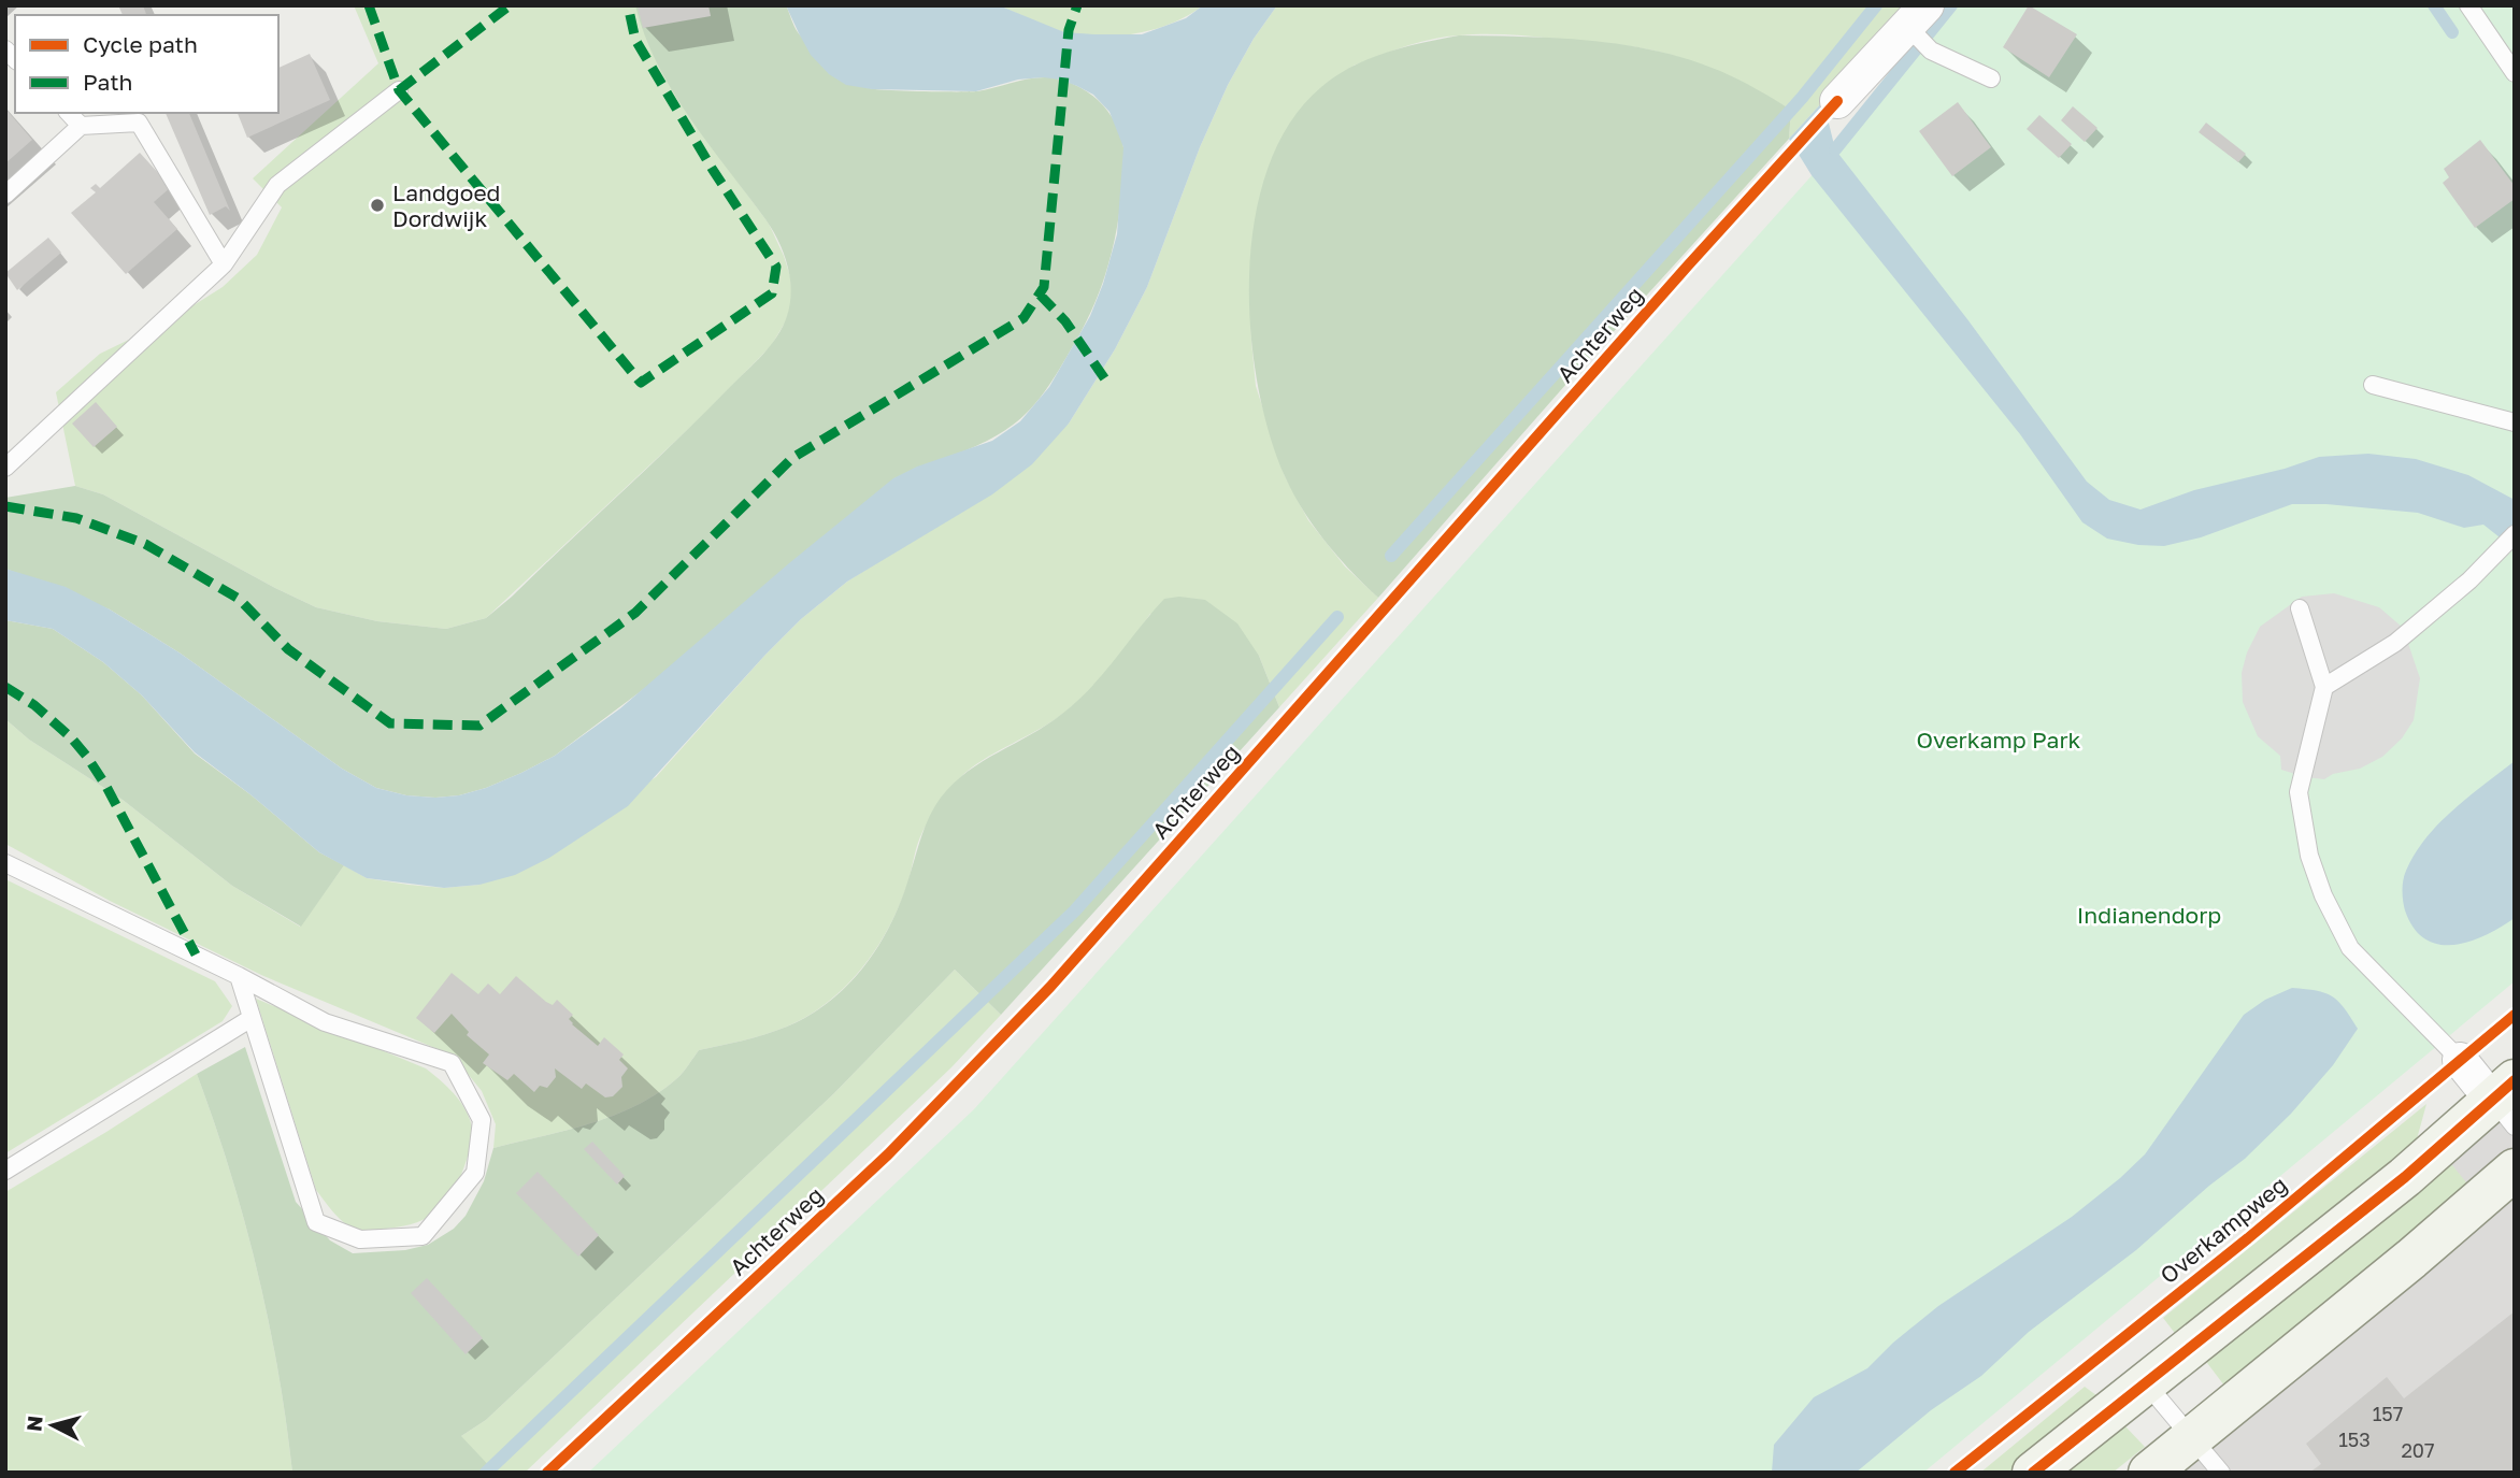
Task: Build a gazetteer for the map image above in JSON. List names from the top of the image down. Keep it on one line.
{"streets":{"cycle path":["Achterweg","Overkampweg"]},"parks":["Overkamp Park","Indianendorp"],"places":["Landgoed Dordwijk"],"house_numbers":["157","153","207"],"legend":["Cycle path","Path"],"north":"left"}
